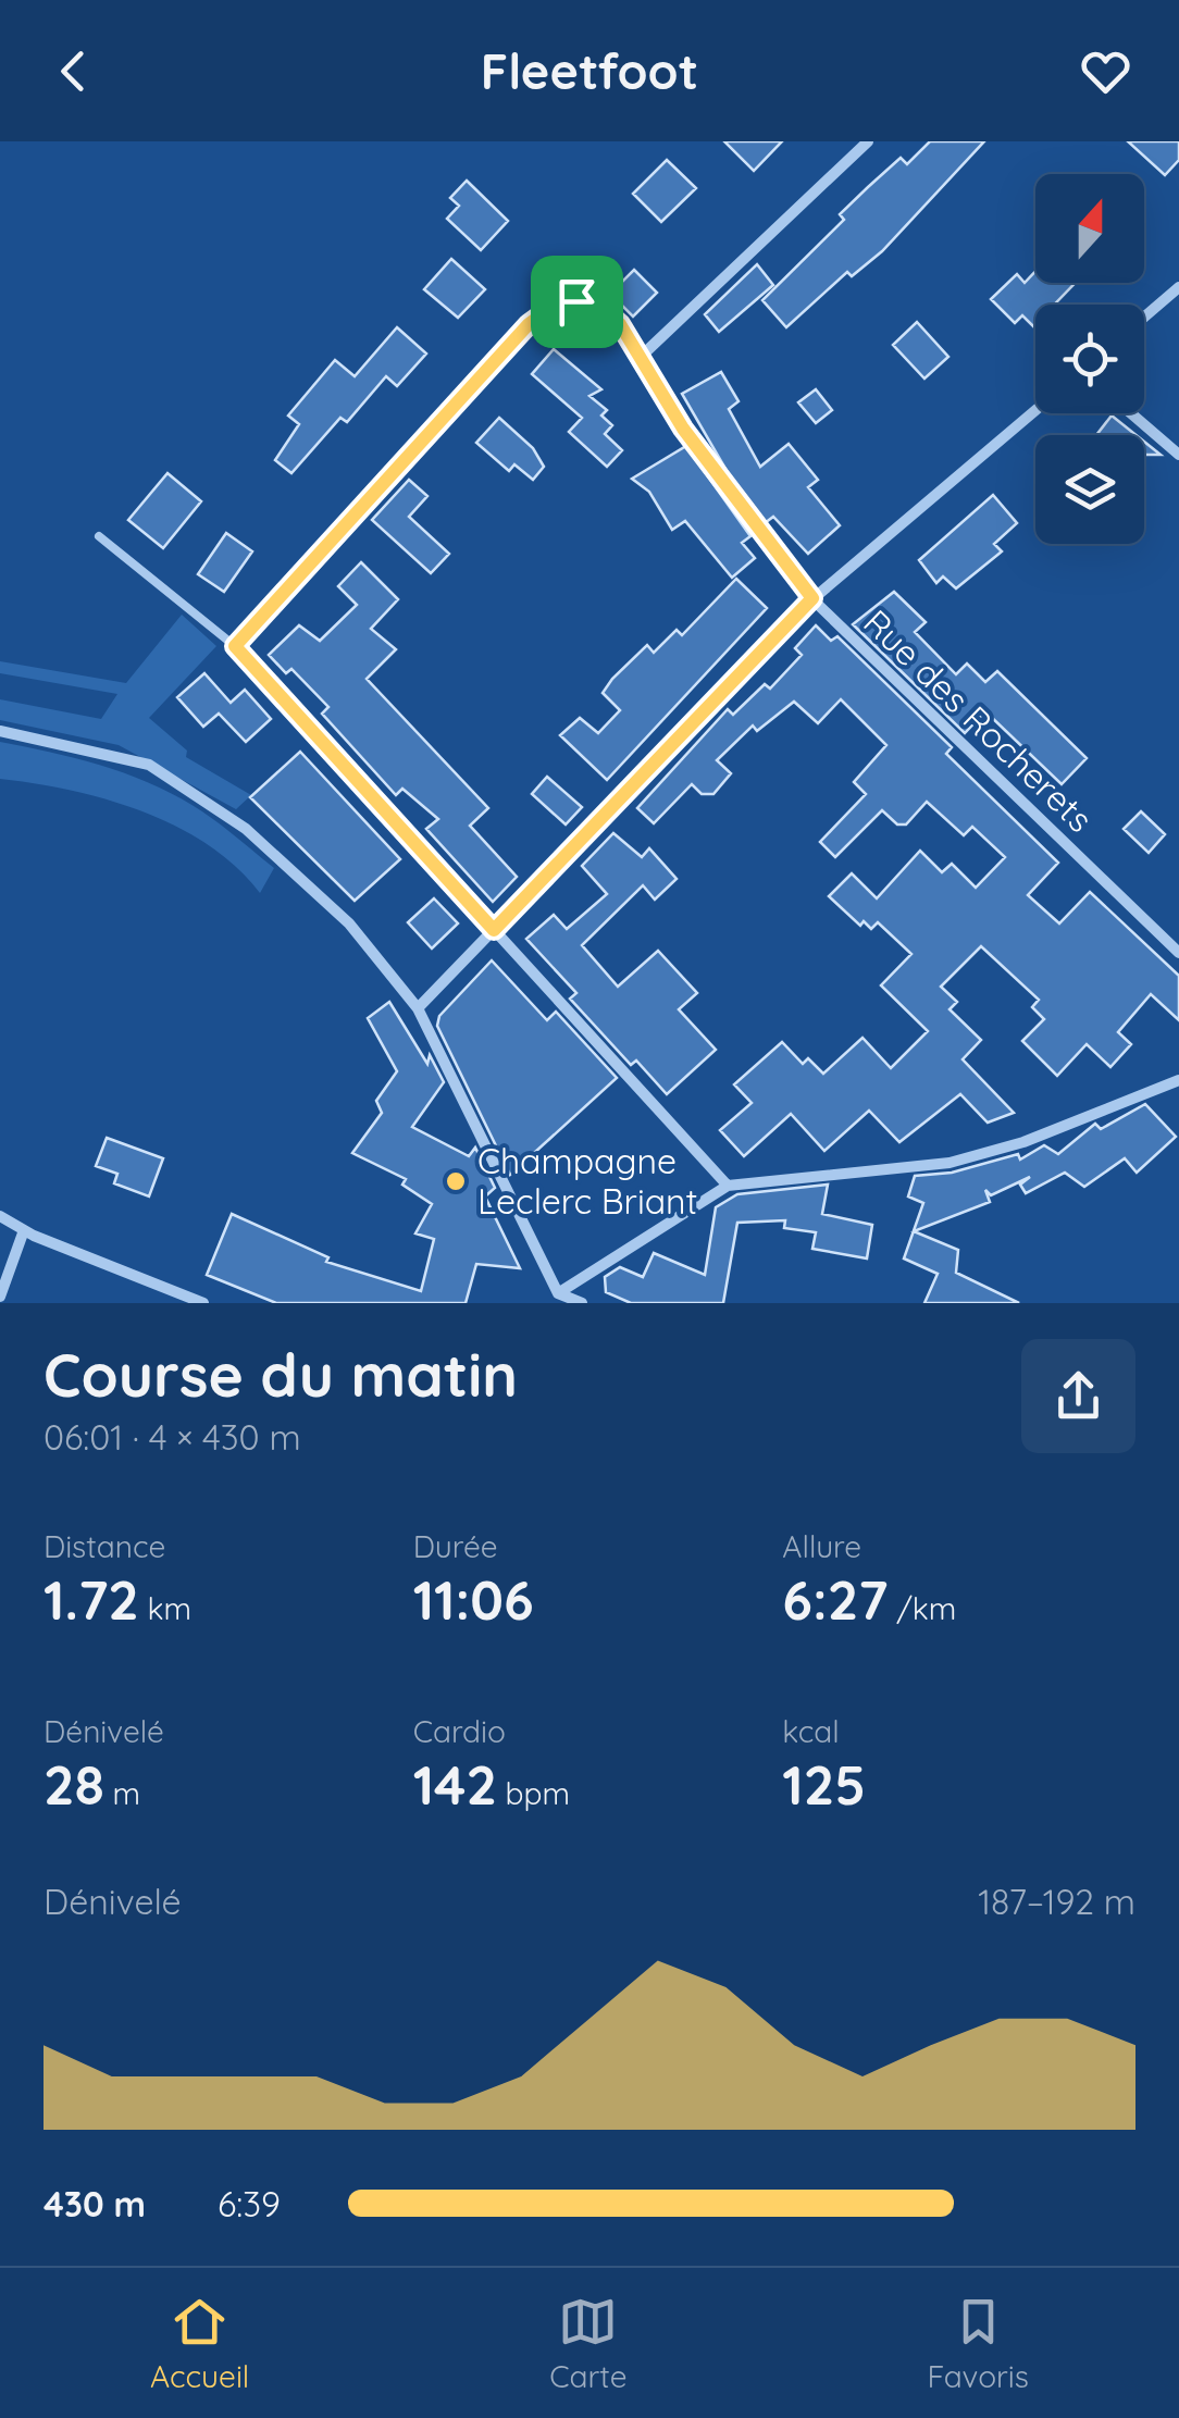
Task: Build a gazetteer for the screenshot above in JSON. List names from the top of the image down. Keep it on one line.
{"streets":{"street":["Rue des Rocherets"]},"places":["Champagne Leclerc Briant"],"north":"top","page":{"header":"Fleetfoot","heading":["Course du matin","06:01 · 4 × 430 m"],"stats":[["Distance","1.72 km"],["Durée","11:06"],["Allure","6:27 /km"],["Dénivelé","28 m"],["Cardio","142 bpm"],["kcal","125"]],"chart":["Dénivelé","187–192 m"],"list":[{"name":"430 m","note":"6:39"}],"tabs":["Accueil","Carte","Favoris"]}}
